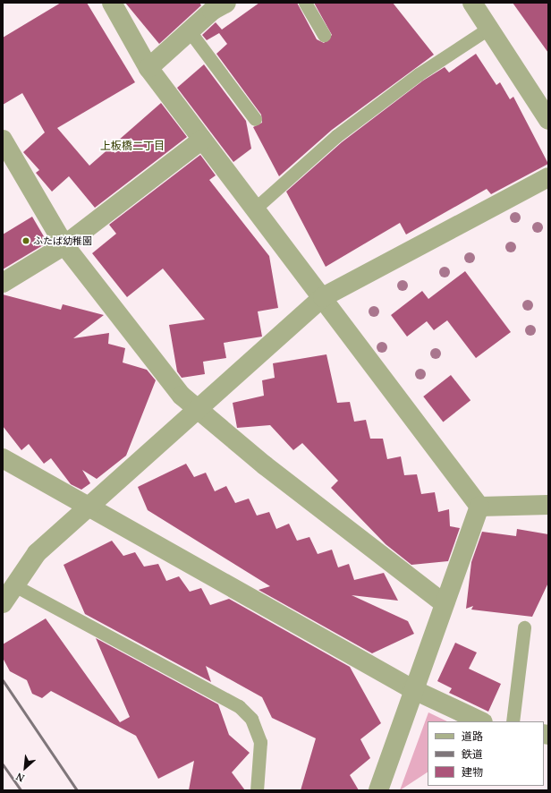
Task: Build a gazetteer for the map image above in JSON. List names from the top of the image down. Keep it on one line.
{"districts":["上板橋二丁目"],"places":["ふたば幼稚園"],"legend":["道路","鉄道","建物"],"north":"bottom left"}
